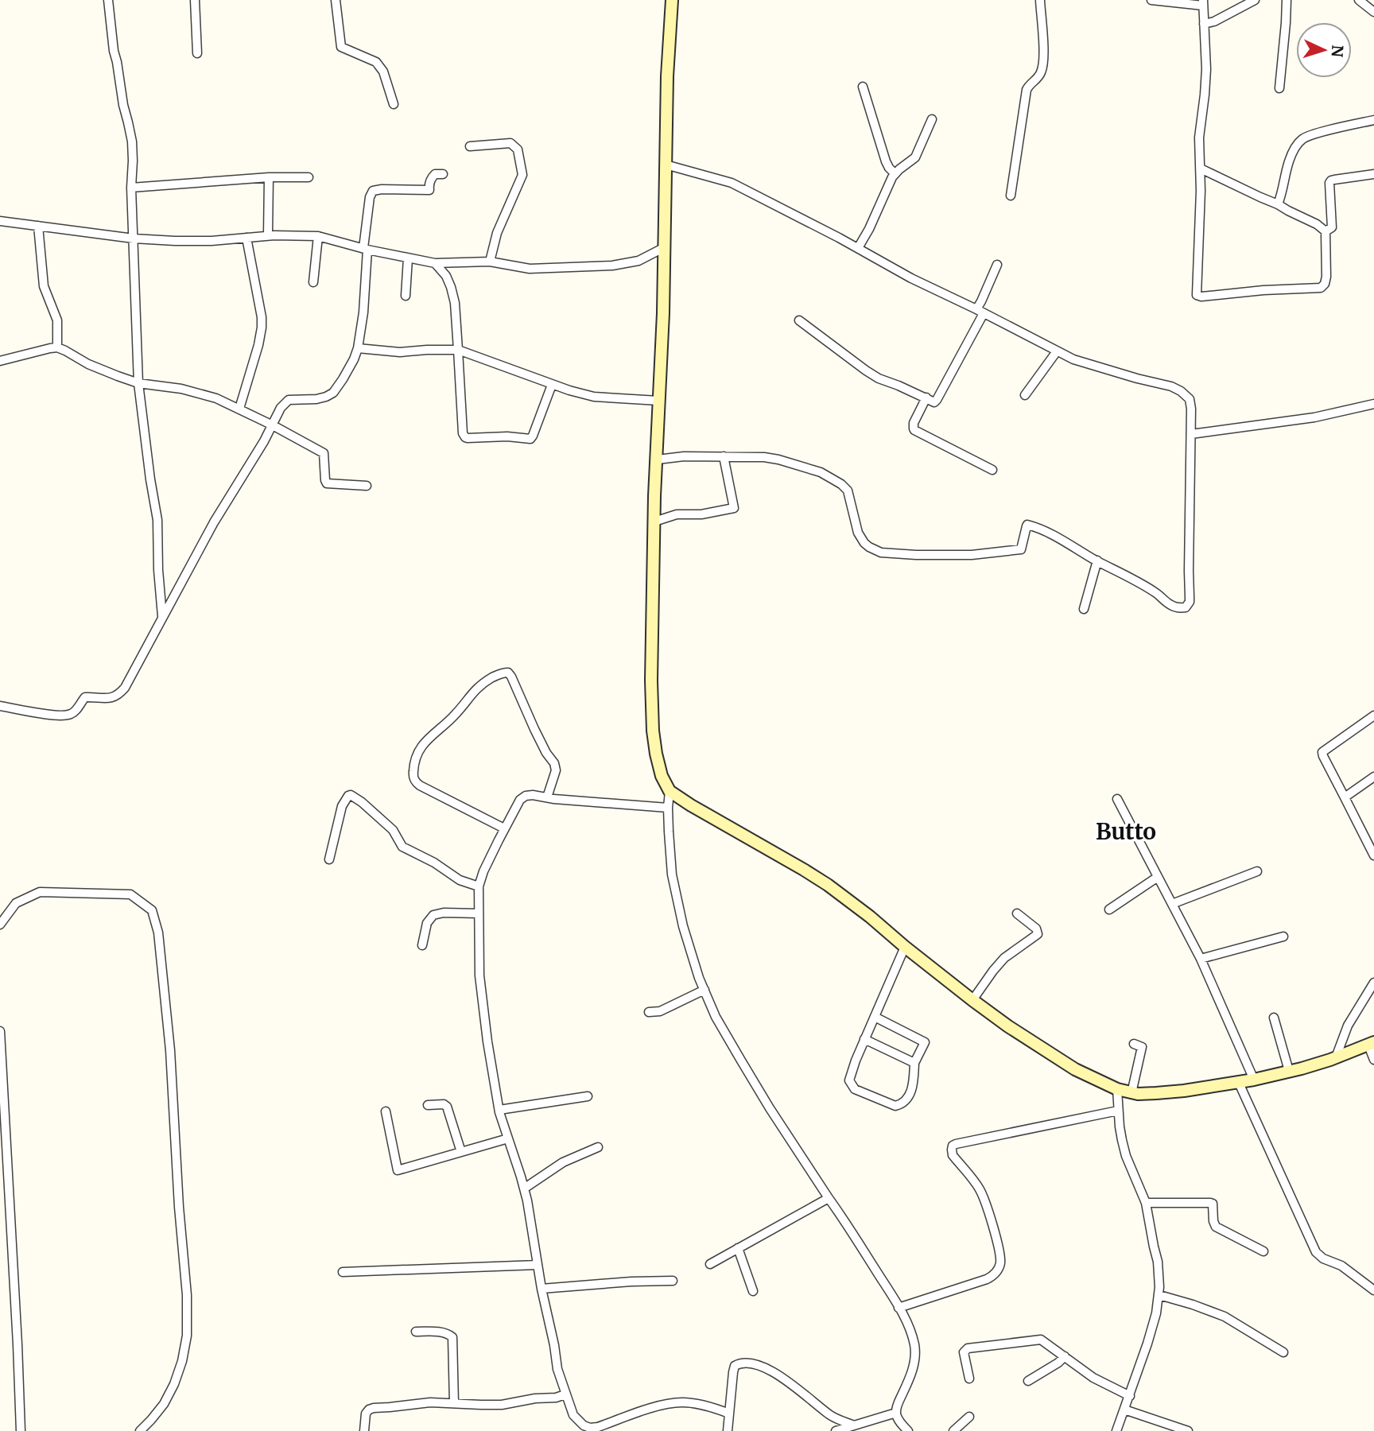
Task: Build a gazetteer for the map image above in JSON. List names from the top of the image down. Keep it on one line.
{"districts":["Butto"],"north":"right"}
